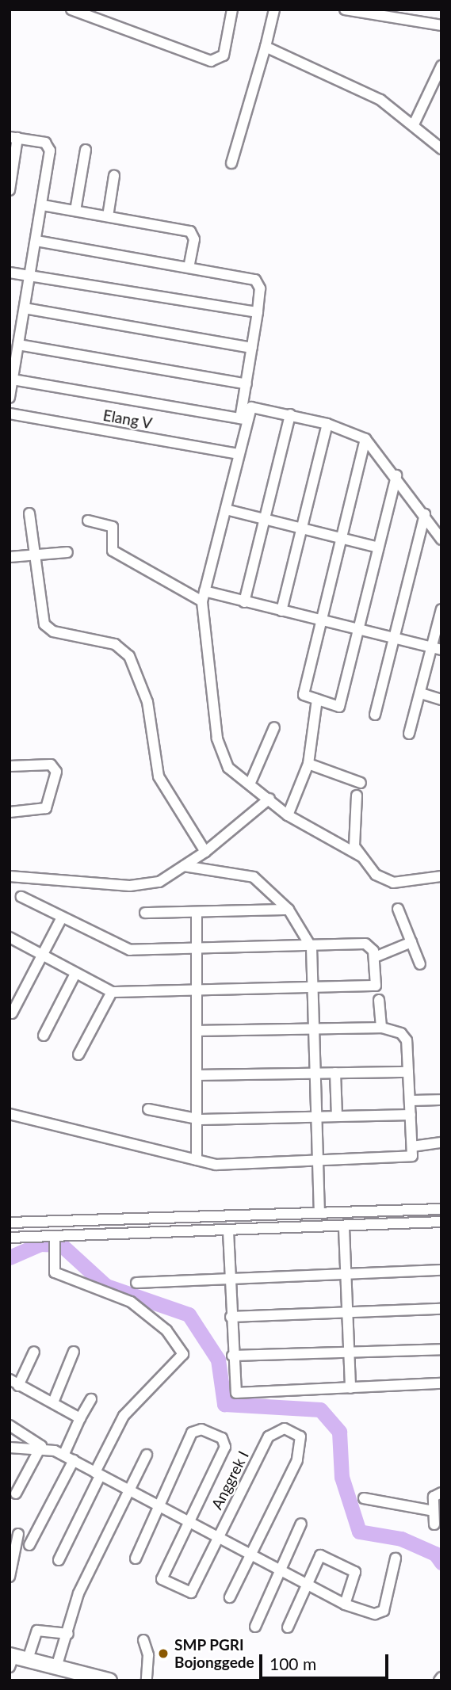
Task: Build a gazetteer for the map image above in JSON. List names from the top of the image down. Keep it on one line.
{"streets":{"street":["Elang V","Anggrek I"]},"places":["SMP PGRI Bojonggede"],"scale_bar":"100 m"}
